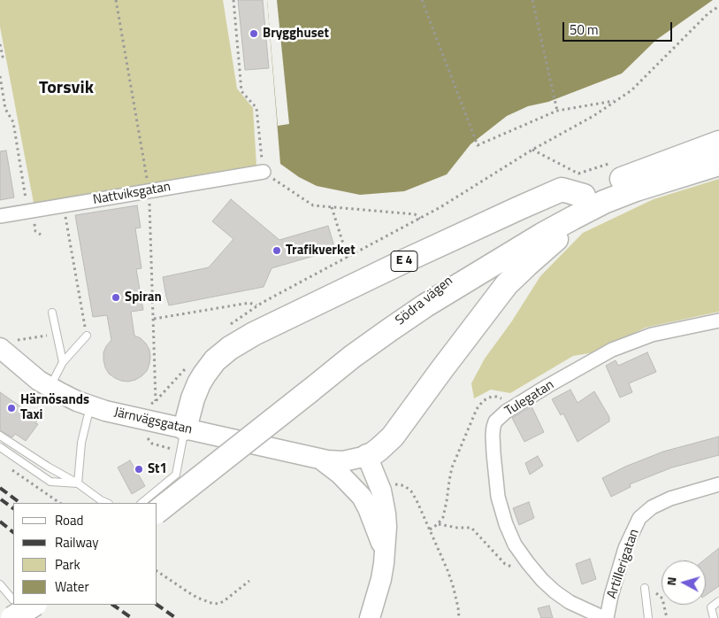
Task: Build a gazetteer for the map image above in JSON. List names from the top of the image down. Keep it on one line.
{"streets":{"highway":["E 4","Södra vägen"],"main road":["Järnvägsgatan"],"street":["Nattviksgatan","Tulegatan","Artillerigatan"]},"crossings":[["E 4","Södra vägen"],["E 4","Järnvägsgatan"],["Tulegatan","Artillerigatan"]],"districts":["Torsvik"],"places":["Brygghuset","Trafikverket","Spiran","Härnösands Taxi","St1"],"legend":["Road","Railway","Park","Water"],"scale_bar":"50 m","north":"left"}
